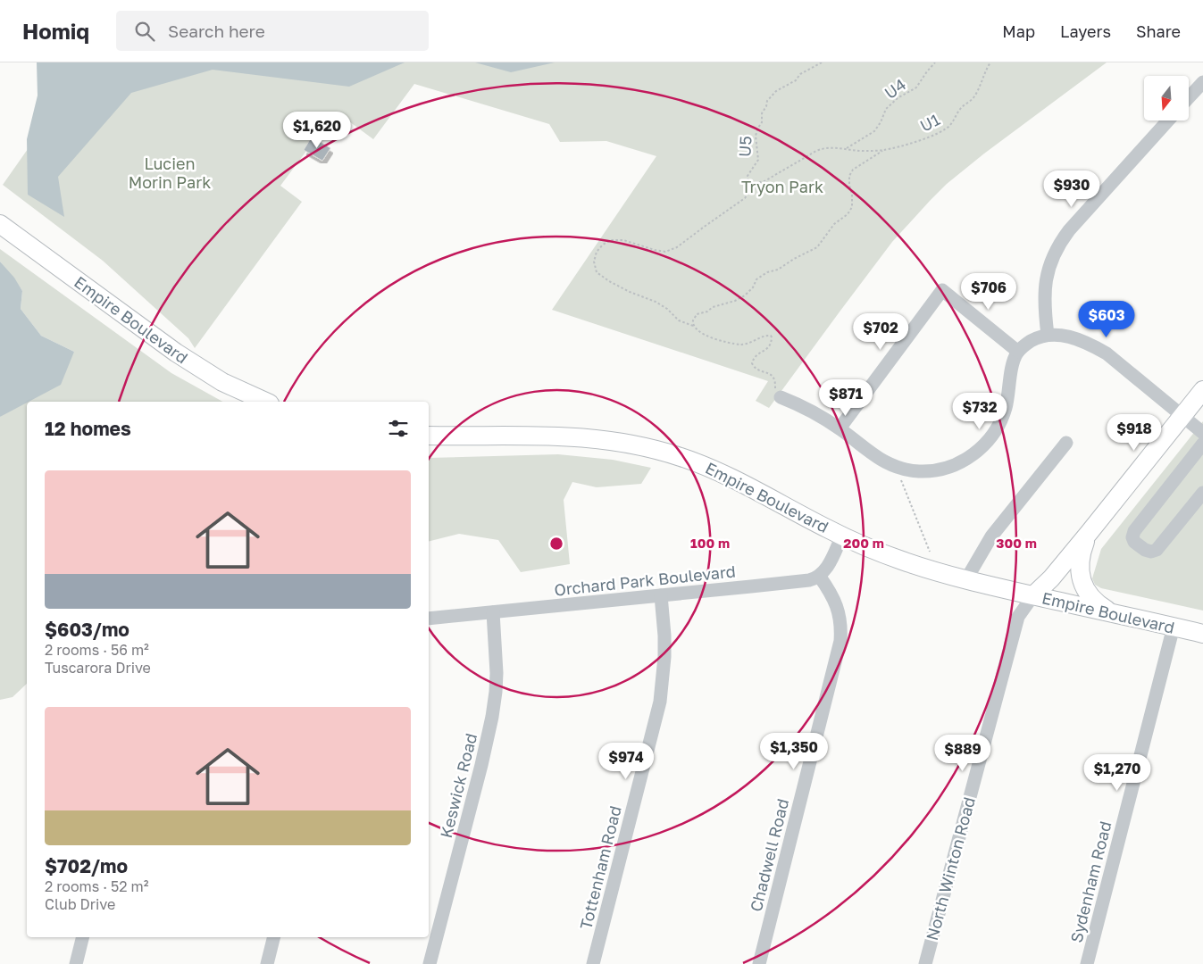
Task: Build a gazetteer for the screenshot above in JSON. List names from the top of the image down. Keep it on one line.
{"streets":{"main road":["Empire Boulevard","North Winton Road"],"street":["Orchard Park Boulevard","Keswick Road","Chadwell Road","Tottenham Road","Sydenham Road"],"path":["U4","U1","U5"]},"crossings":[["U4","U1"],["Empire Boulevard","North Winton Road"],["Empire Boulevard","Sydenham Road"],["Orchard Park Boulevard","Keswick Road"],["Orchard Park Boulevard","Chadwell Road"],["Orchard Park Boulevard","Tottenham Road"]],"parks":["Lucien Morin Park","Tryon Park"],"north":"bottom","page":{"header":"Homiq","search":"Search here","nav":["Map","Layers","Share"],"price":["$1,620","$930","$706","$603","$702","$871","$732","$918","$1,350","$889","$974","$1,270"],"heading":"12 homes","list":[{"name":"$603/mo","note":"2 rooms · 56 m² · Tuscarora Drive"},{"name":"$702/mo","note":"2 rooms · 52 m² · Club Drive"}]},"rings":["100 m","200 m","300 m"]}
